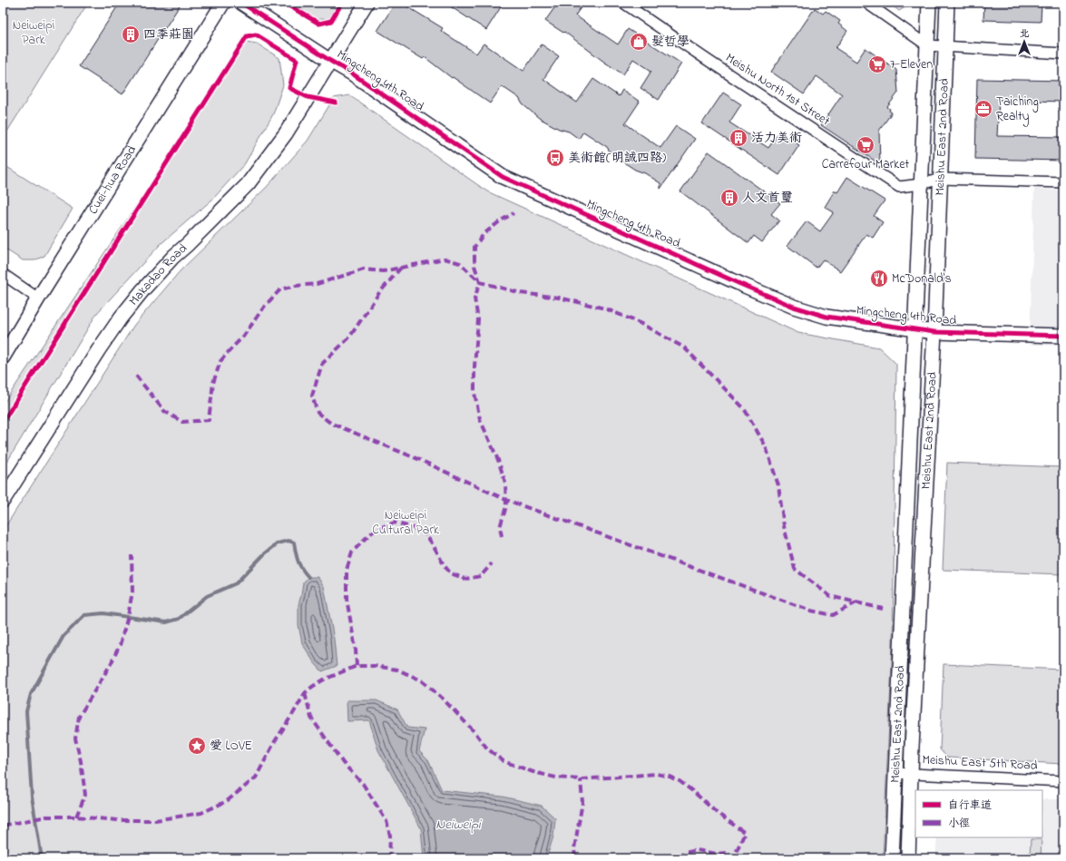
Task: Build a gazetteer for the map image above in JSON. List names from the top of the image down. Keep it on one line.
{"streets":{"street":["Mingcheng 4th Road","Meishu North 1st Street","Meishu East 2nd Road","Cuei-hua Road","Makadao Road","Meishu East 5th Road"]},"crossings":[["Mingcheng 4th Road","Meishu East 2nd Road"],["Mingcheng 4th Road","Makadao Road"],["Meishu North 1st Street","Meishu East 2nd Road"],["Meishu East 2nd Road","Meishu East 5th Road"]],"water":["Neiweipi"],"parks":["Neiweipi Park","Neiweipi Cultural Park"],"places":{"building":["四季莊園","活力美術","人文首璽"],"shop":["髮哲學"],"supermarket":["7-Eleven","Carrefour Market"],"office":["Taiching Realty"],"bus stop":["美術館(明誠四路)"],"restaurant":["McDonald's"],"place":["愛 LOVE"]},"legend":["自行車道","小徑"],"north":"top"}
